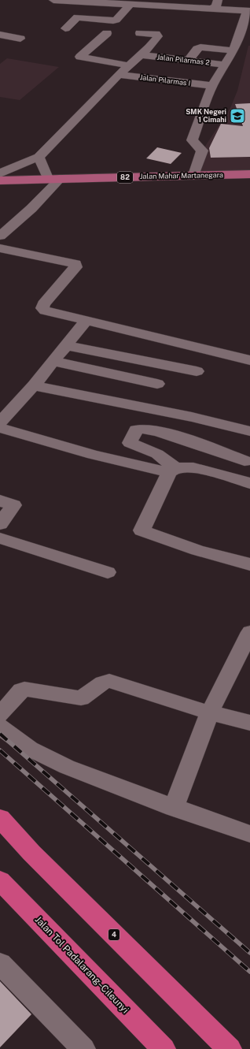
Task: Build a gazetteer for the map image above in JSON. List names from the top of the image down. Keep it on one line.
{"streets":{"highway":["4","Jalan Tol Padalarang–Cileunyi"],"main road":["Jalan Mahar Martanegara","82"],"street":["Jalan Pilarmas 2","Jalan Pilarmas I"]},"places":{"school or university":["SMK Negeri 1 Cimahi"]}}
